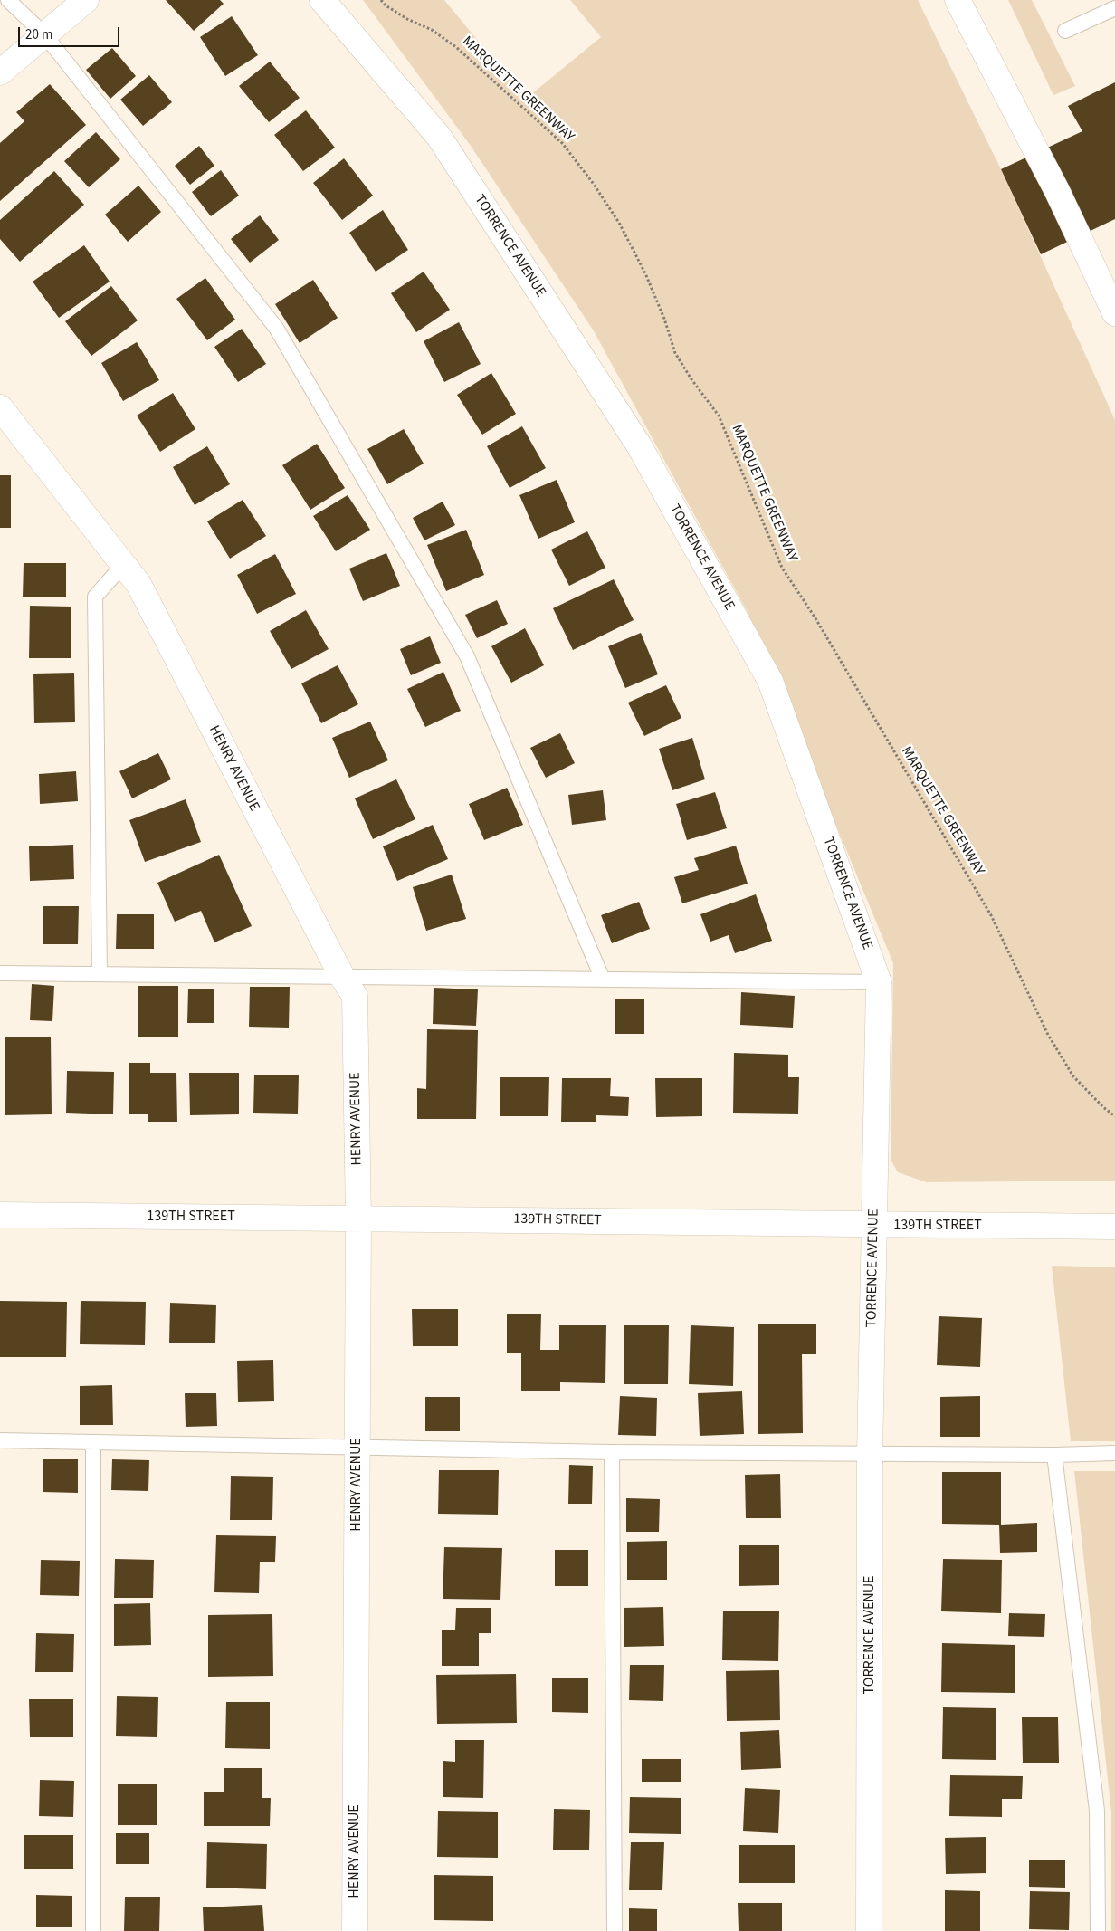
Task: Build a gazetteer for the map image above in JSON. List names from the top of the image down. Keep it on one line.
{"streets":{"main road":["TORRENCE AVENUE","HENRY AVENUE","139TH STREET"],"path":["MARQUETTE GREENWAY"]},"crossings":[["TORRENCE AVENUE","139TH STREET"],["HENRY AVENUE","139TH STREET"]],"scale_bar":"20 m"}
